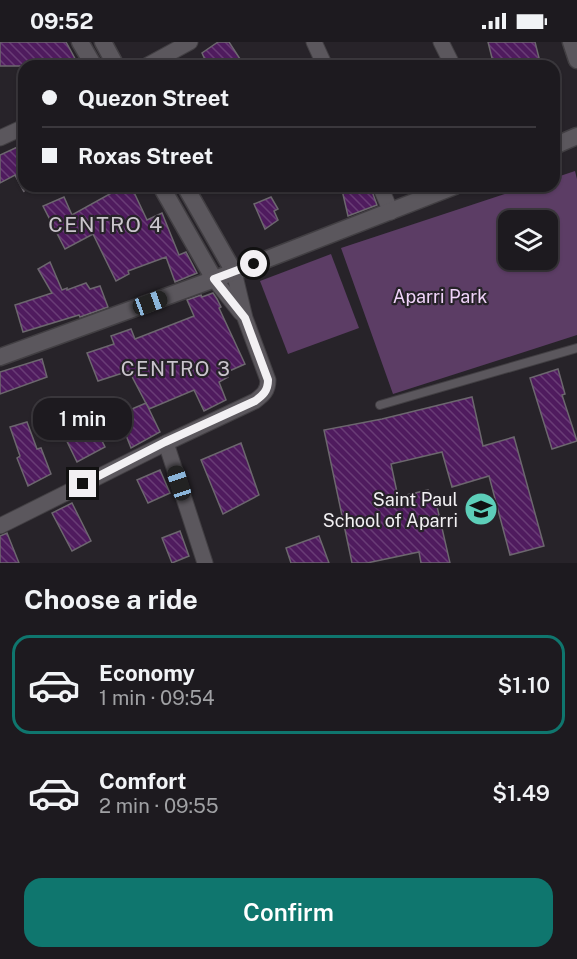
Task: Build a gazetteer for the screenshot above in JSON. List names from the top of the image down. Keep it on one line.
{"districts":["CENTRO 4","CENTRO 3"],"parks":["Aparri Park"],"places":{"school or university":["Saint Paul School of Aparri"]},"page":{"status":"09:52","banner":["Quezon Street","Roxas Street"],"bubble":"1 min","heading":"Choose a ride","list":[{"name":"Economy","note":"1 min · 09:54","value":"$1.10"},{"name":"Comfort","note":"2 min · 09:55","value":"$1.49"}],"buttons":"Confirm"}}
